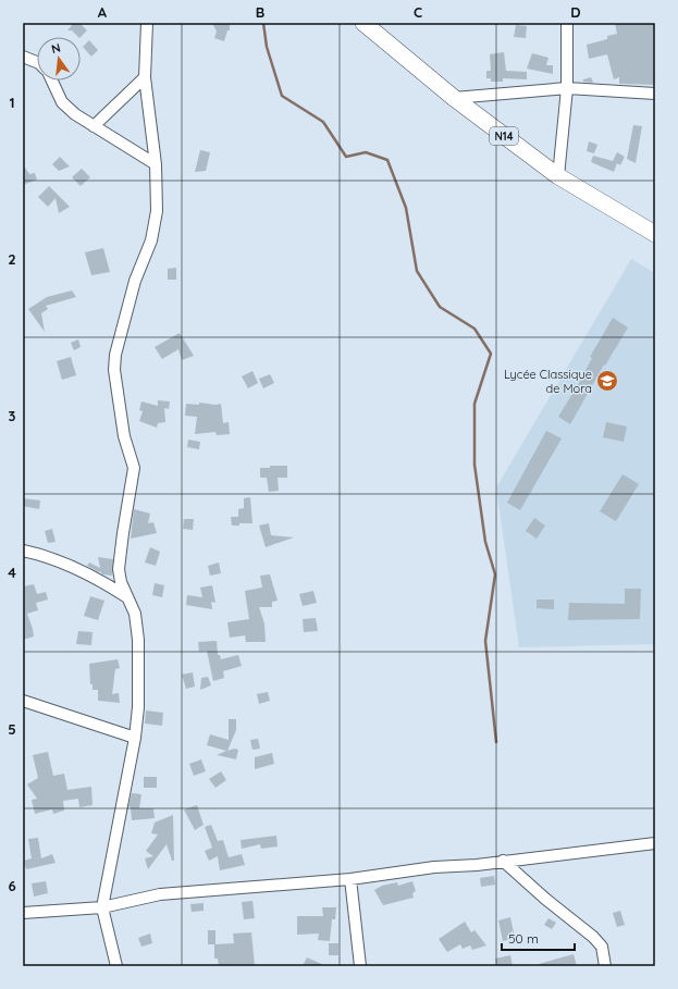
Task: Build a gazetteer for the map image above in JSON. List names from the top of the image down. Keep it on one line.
{"streets":{"highway":["N14"]},"places":{"school or university":["Lycée Classique de Mora"]},"scale_bar":"50 m","north":"top","grid":{"columns":["A","B","C","D"],"rows":["1","2","3","4","5","6"]}}
